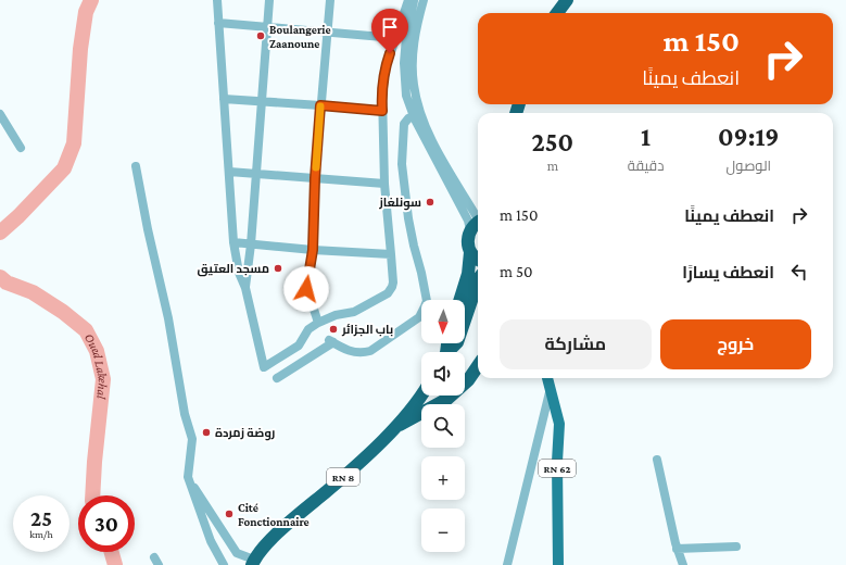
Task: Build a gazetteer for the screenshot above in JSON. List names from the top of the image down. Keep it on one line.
{"streets":{"highway":["RN 8"],"main road":["RN 62"]},"water":["Oued Lakehal"],"places":["Boulangerie Zaanoune","سونلغاز","مسجد العتيق","باب الجزائر","روضة زمردة","Cité Fonctionnaire"],"north":"bottom","page":{"turn":["150 m","انعطف يمينًا"],"eta":["09:19","الوصول","1","دقيقة","250","m"],"list":[{"name":"انعطف يمينًا","value":"150 m"},{"name":"انعطف يسارًا","value":"50 m"}],"map_buttons":["+","−"],"buttons":["خروج","مشاركة"],"speed":"25 km/h","limit":"30"}}
